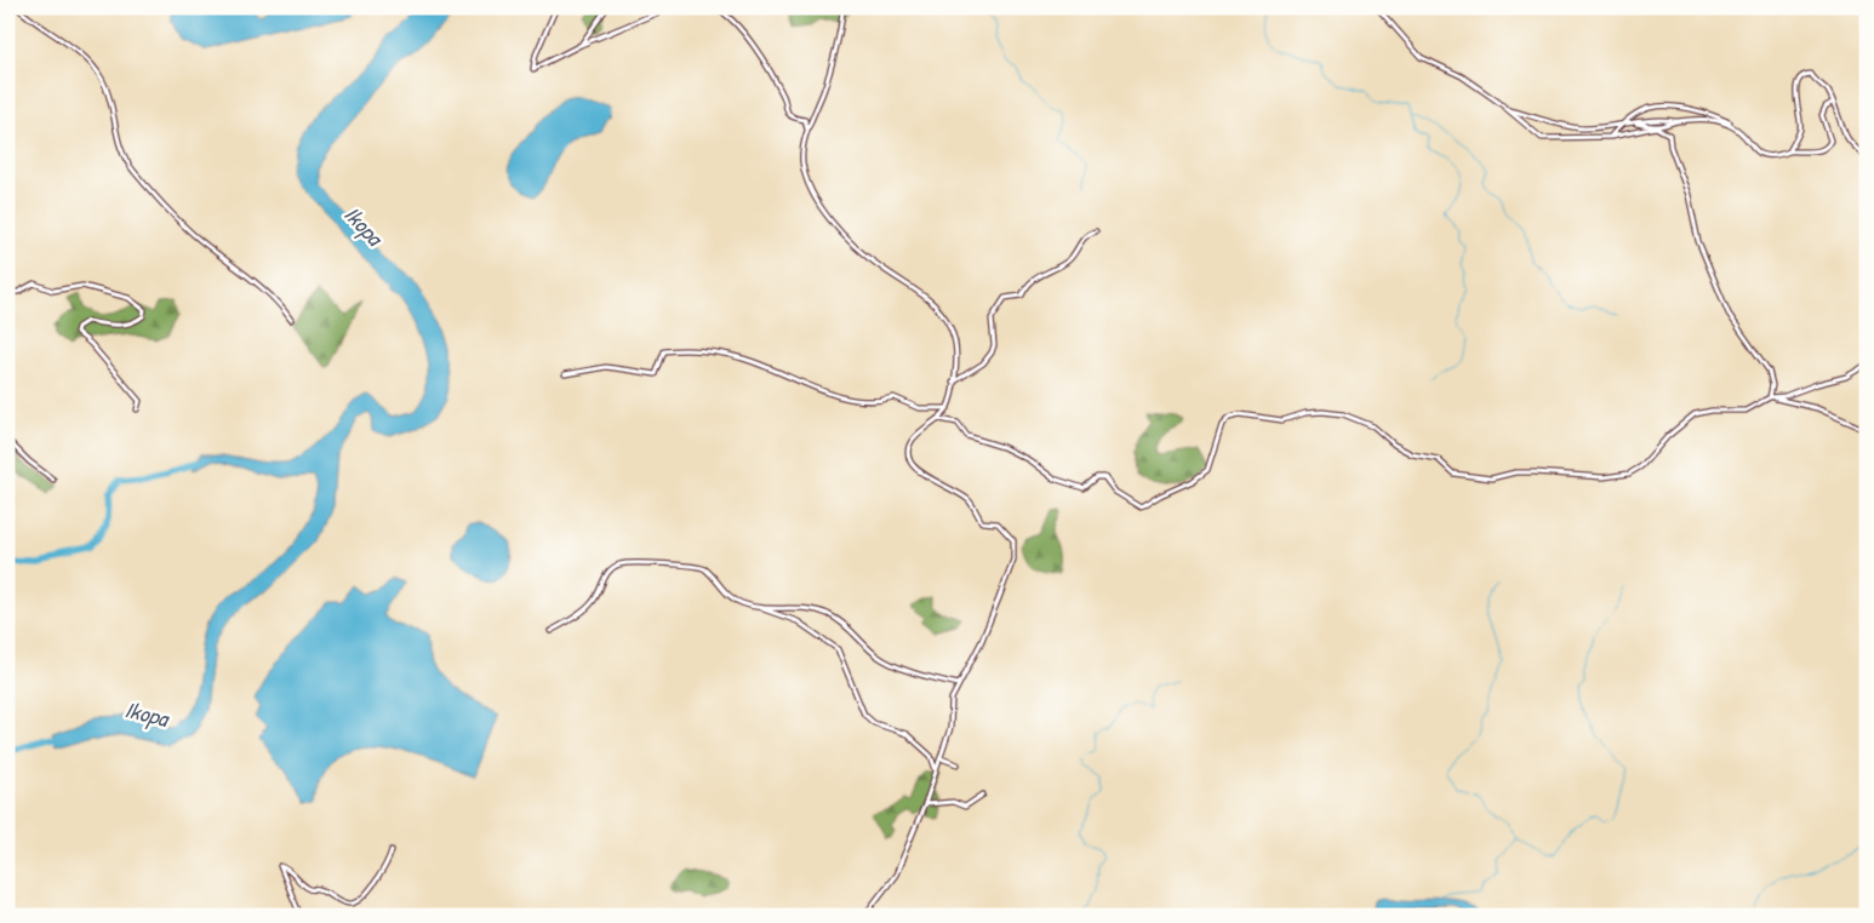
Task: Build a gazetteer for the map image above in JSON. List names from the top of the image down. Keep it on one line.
{"water":["Ikopa"]}
